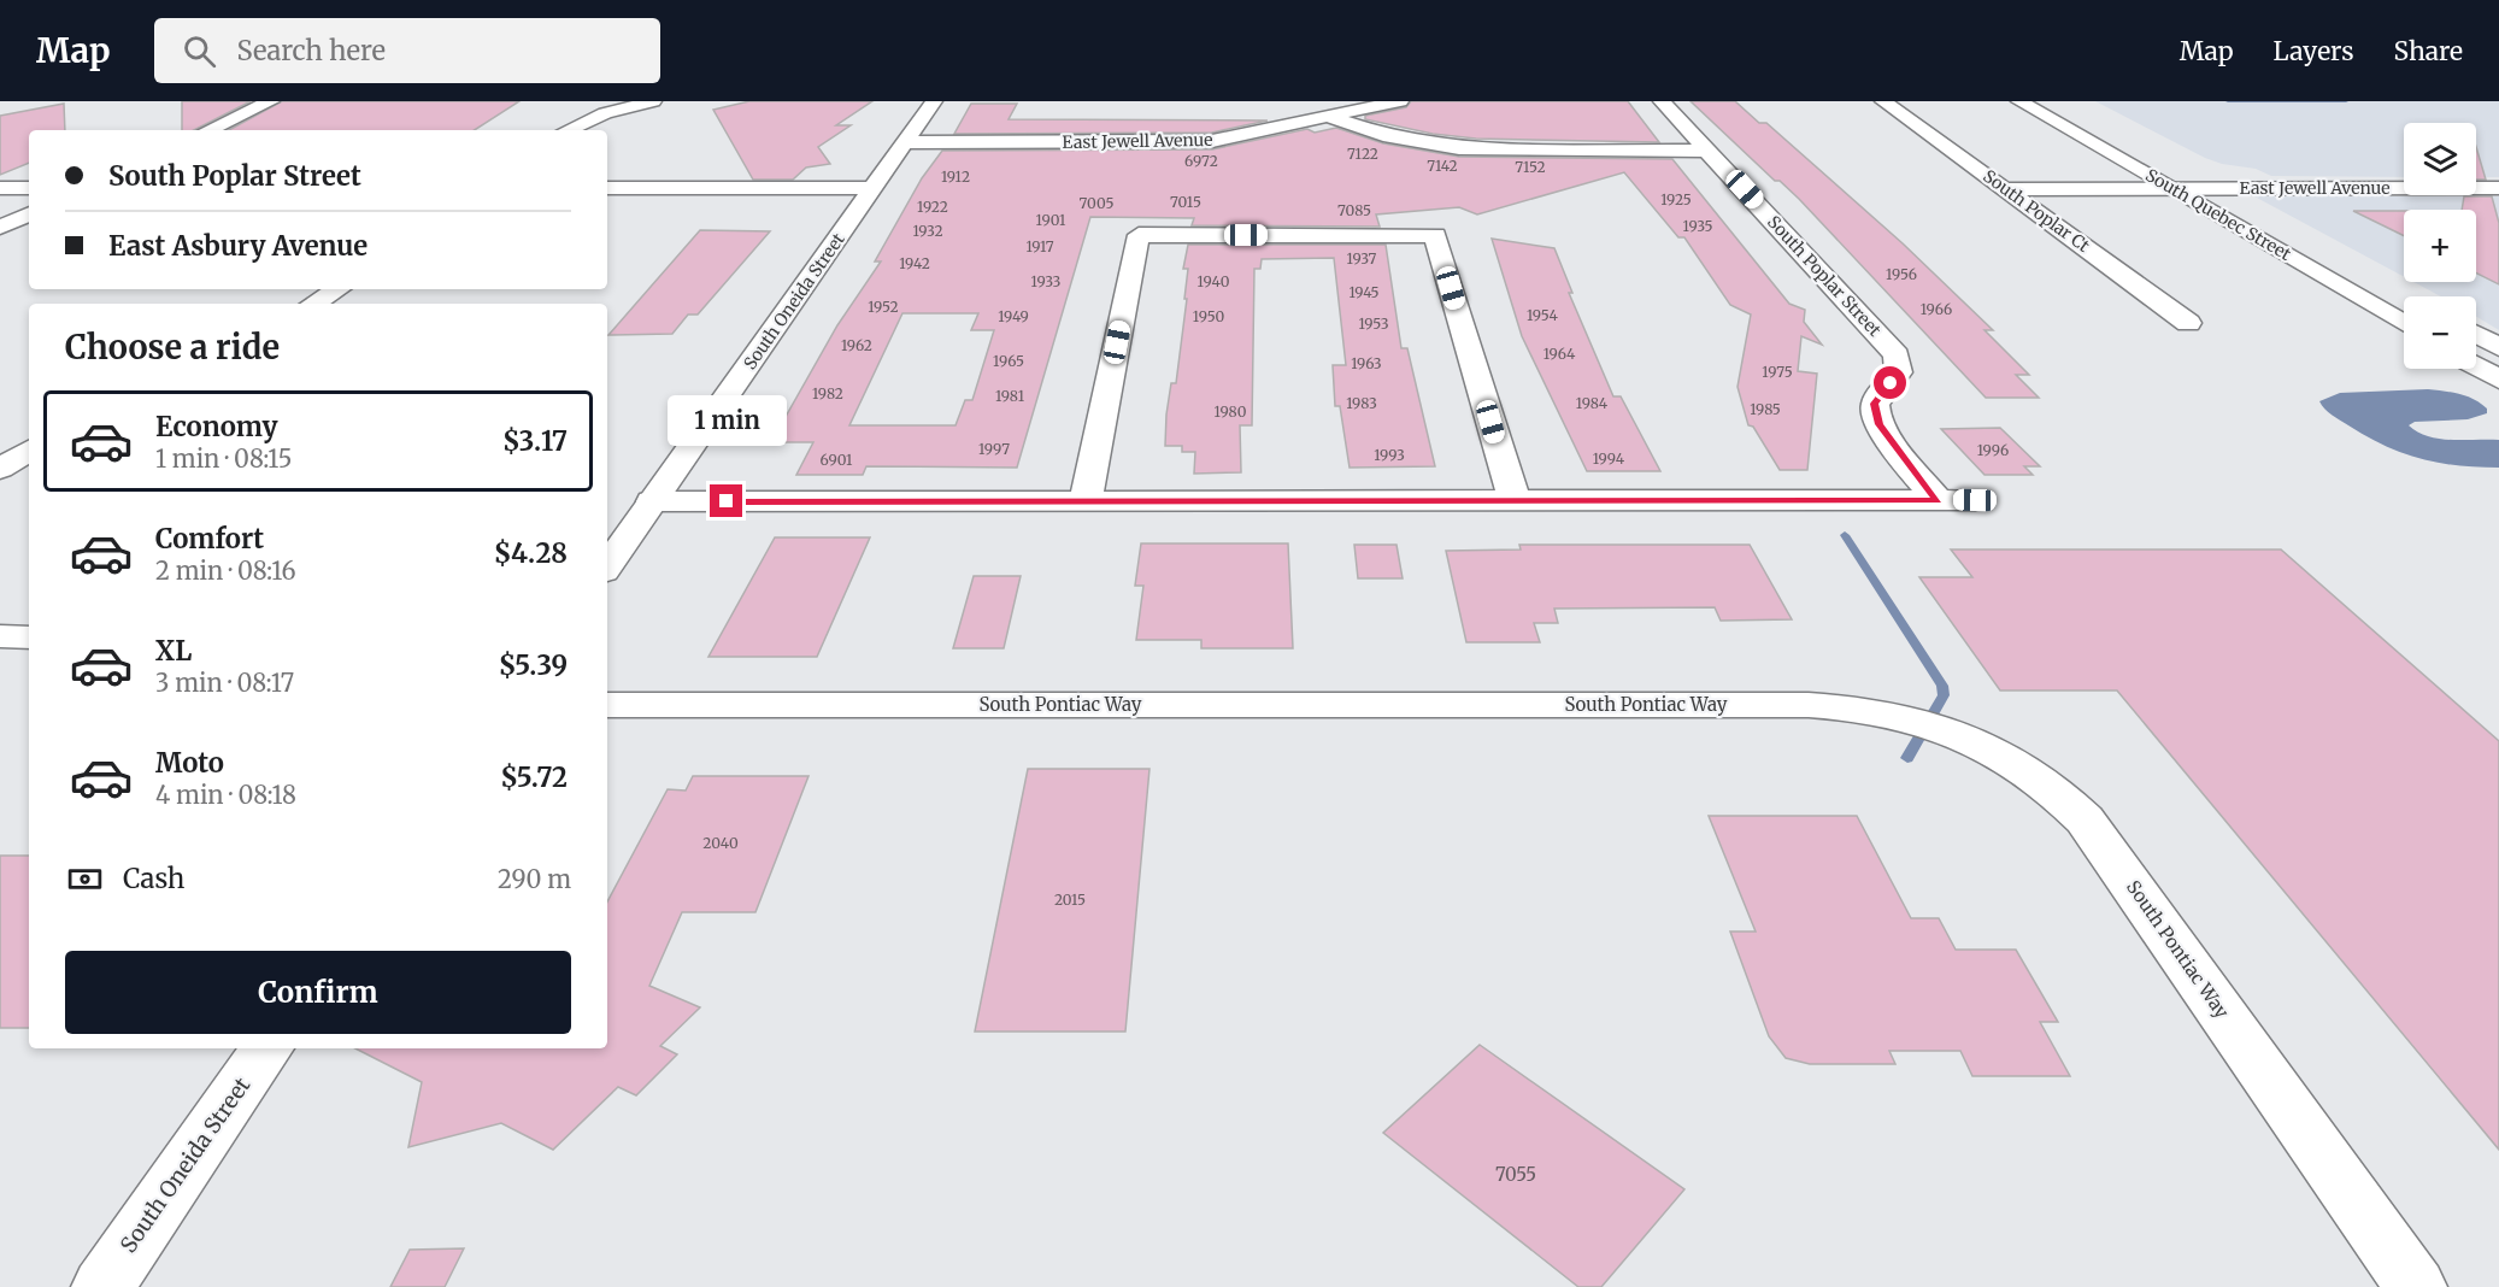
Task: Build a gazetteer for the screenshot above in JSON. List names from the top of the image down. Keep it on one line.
{"streets":{"street":["East Jewell Avenue","South Poplar Ct","South Quebec Street","South Poplar Street","South Oneida Street","South Pontiac Way"]},"crossings":[["East Jewell Avenue","South Poplar Ct"],["East Jewell Avenue","South Quebec Street"],["East Jewell Avenue","South Oneida Street"]],"house_numbers":["7122","6972","7142","7152","1912","1925","7015","7005","1922","7085","1901","1935","1932","1917","1937","1942","1956","1933","1940","1945","1952","1966","1954","1949","1950","1953","1962","1964","1965","1963","1975","1982","1981","1983","1984","1985","1980","1997","1996","1993","1994","6901","2040","2015","7055"],"page":{"header":"Map","search":"Search here","nav":["Map","Layers","Share"],"map_buttons":["+","−"],"banner":["South Poplar Street","East Asbury Avenue"],"heading":"Choose a ride","list":[{"name":"Economy","note":"1 min · 08:15","value":"$3.17"},{"name":"Comfort","note":"2 min · 08:16","value":"$4.28"},{"name":"XL","note":"3 min · 08:17","value":"$5.39"},{"name":"Moto","note":"4 min · 08:18","value":"$5.72"}],"bubble":"1 min","pay":["Cash","290 m"],"buttons":"Confirm"}}
